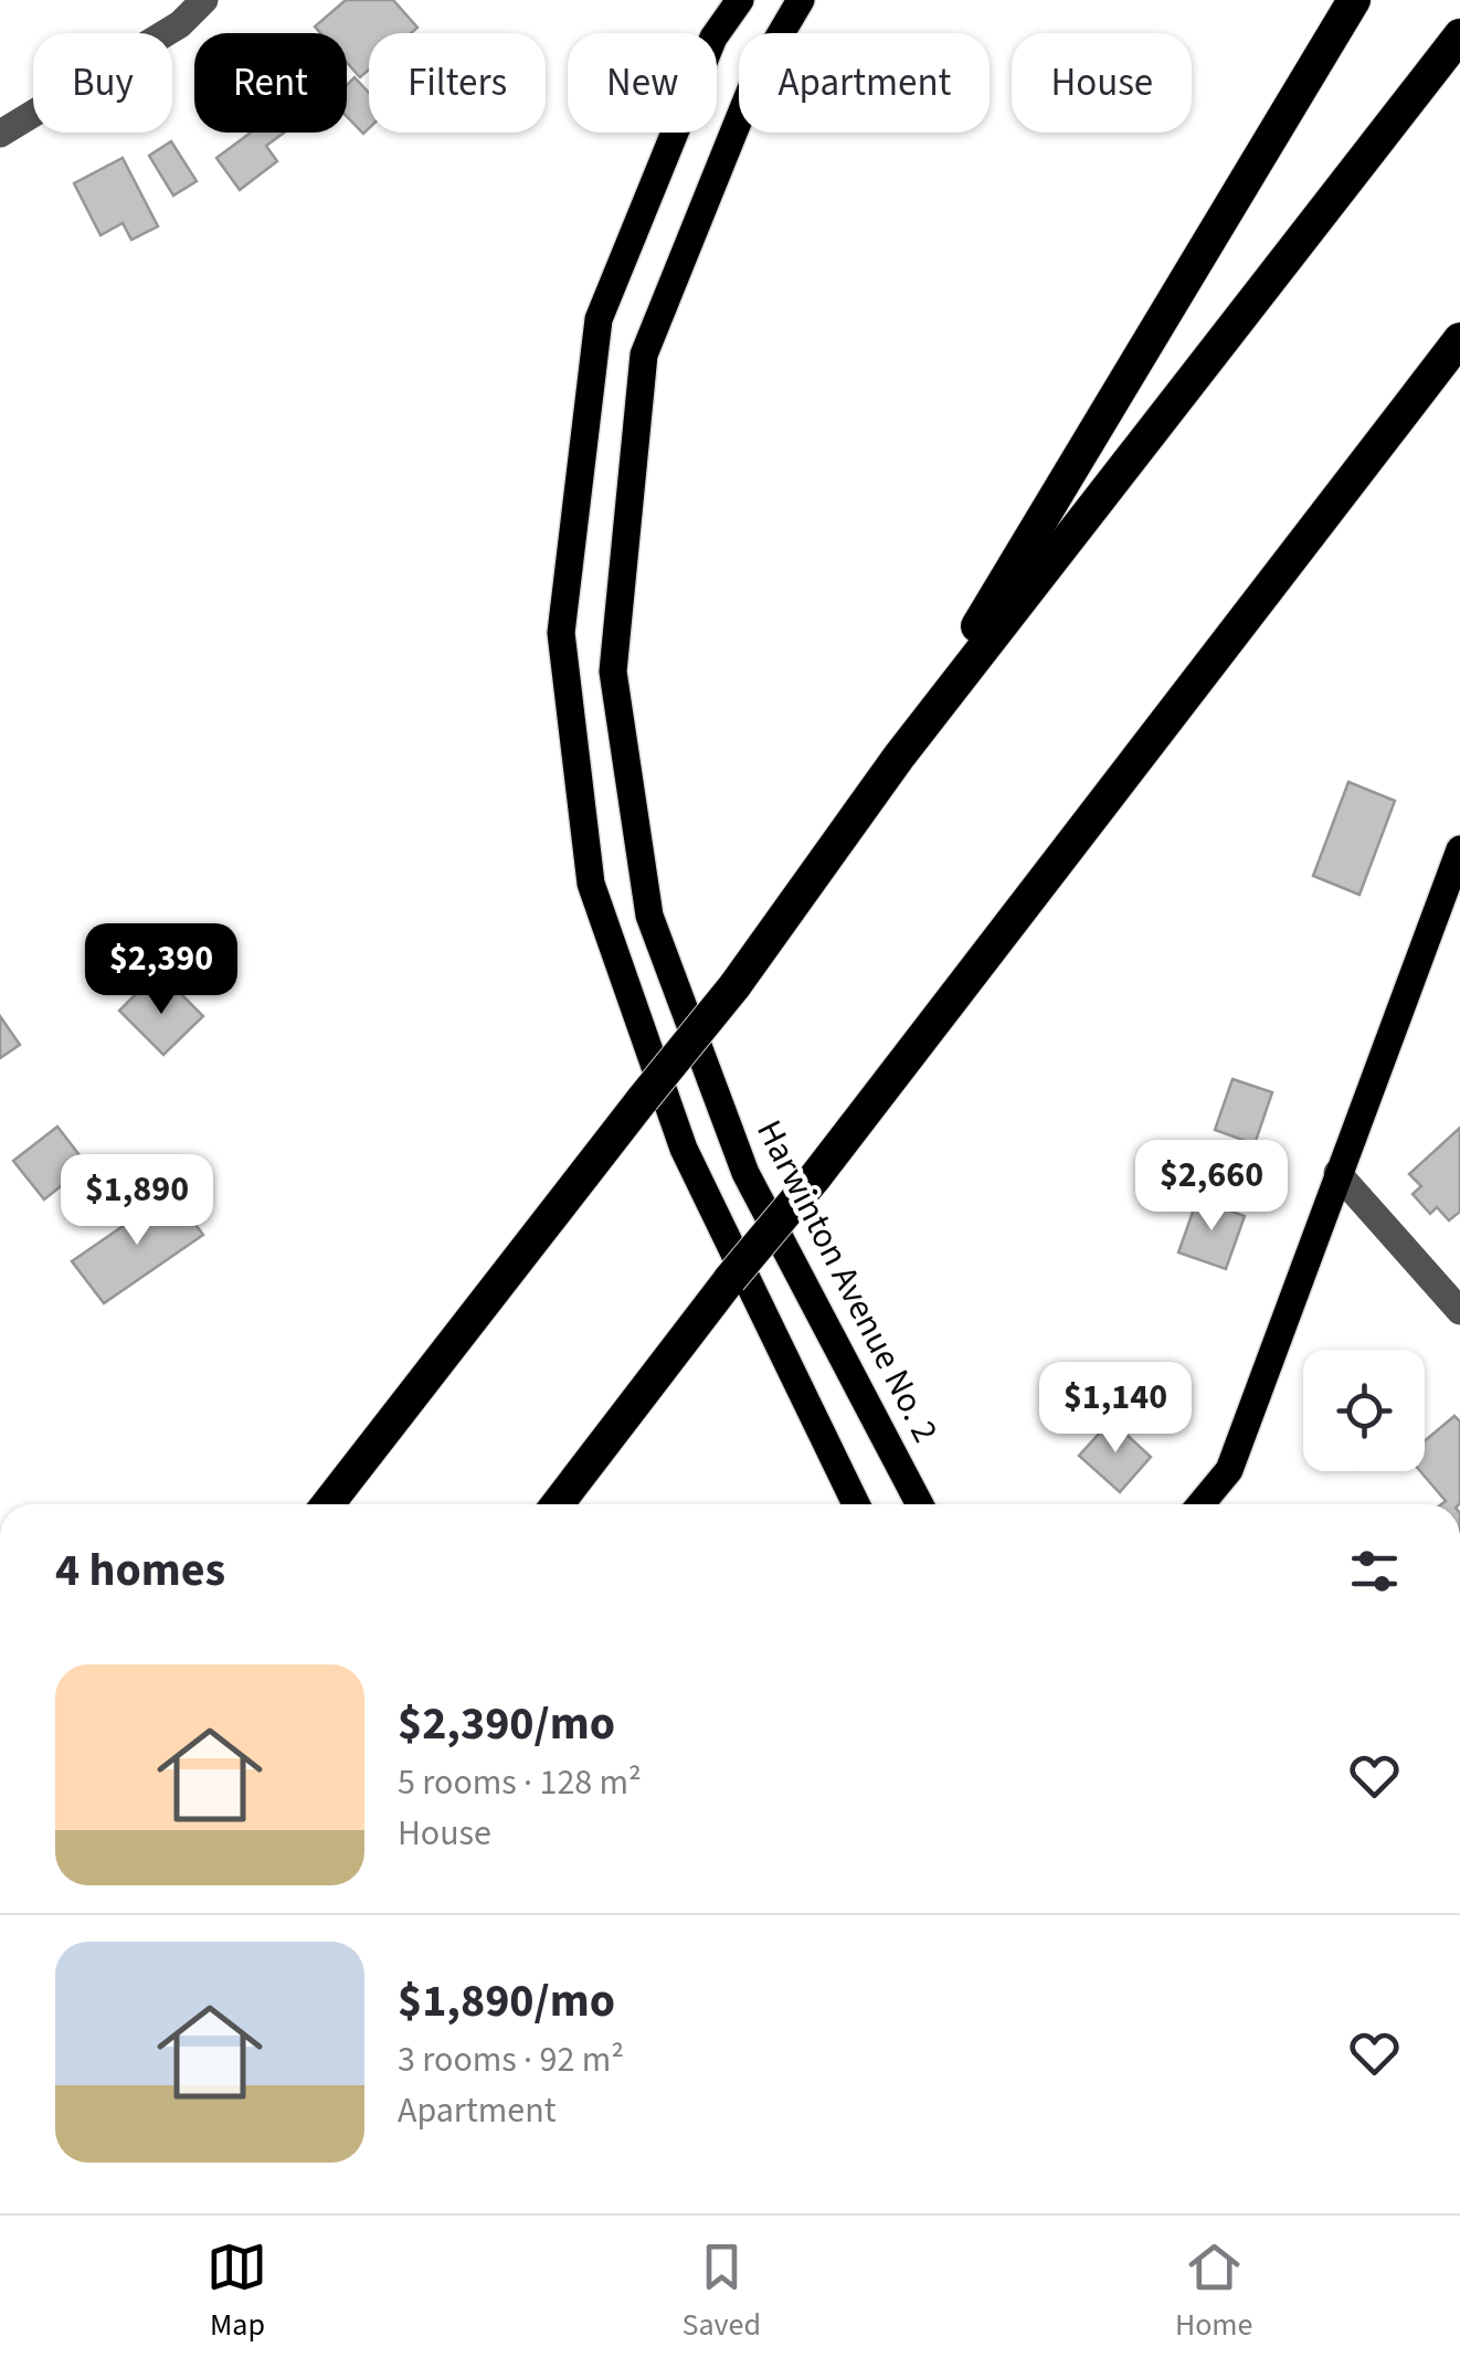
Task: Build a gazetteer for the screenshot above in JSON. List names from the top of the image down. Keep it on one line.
{"streets":{"main road":["Harwinton Avenue No. 2"]},"page":{"chip":["Buy","Rent","Filters","New","Apartment","House"],"price":["$2,390","$2,660","$1,890","$1,140"],"heading":"4 homes","list":[{"name":"$2,390/mo","note":"5 rooms · 128 m² · House"},{"name":"$1,890/mo","note":"3 rooms · 92 m² · Apartment"}],"tabs":["Map","Saved","Home"]}}
